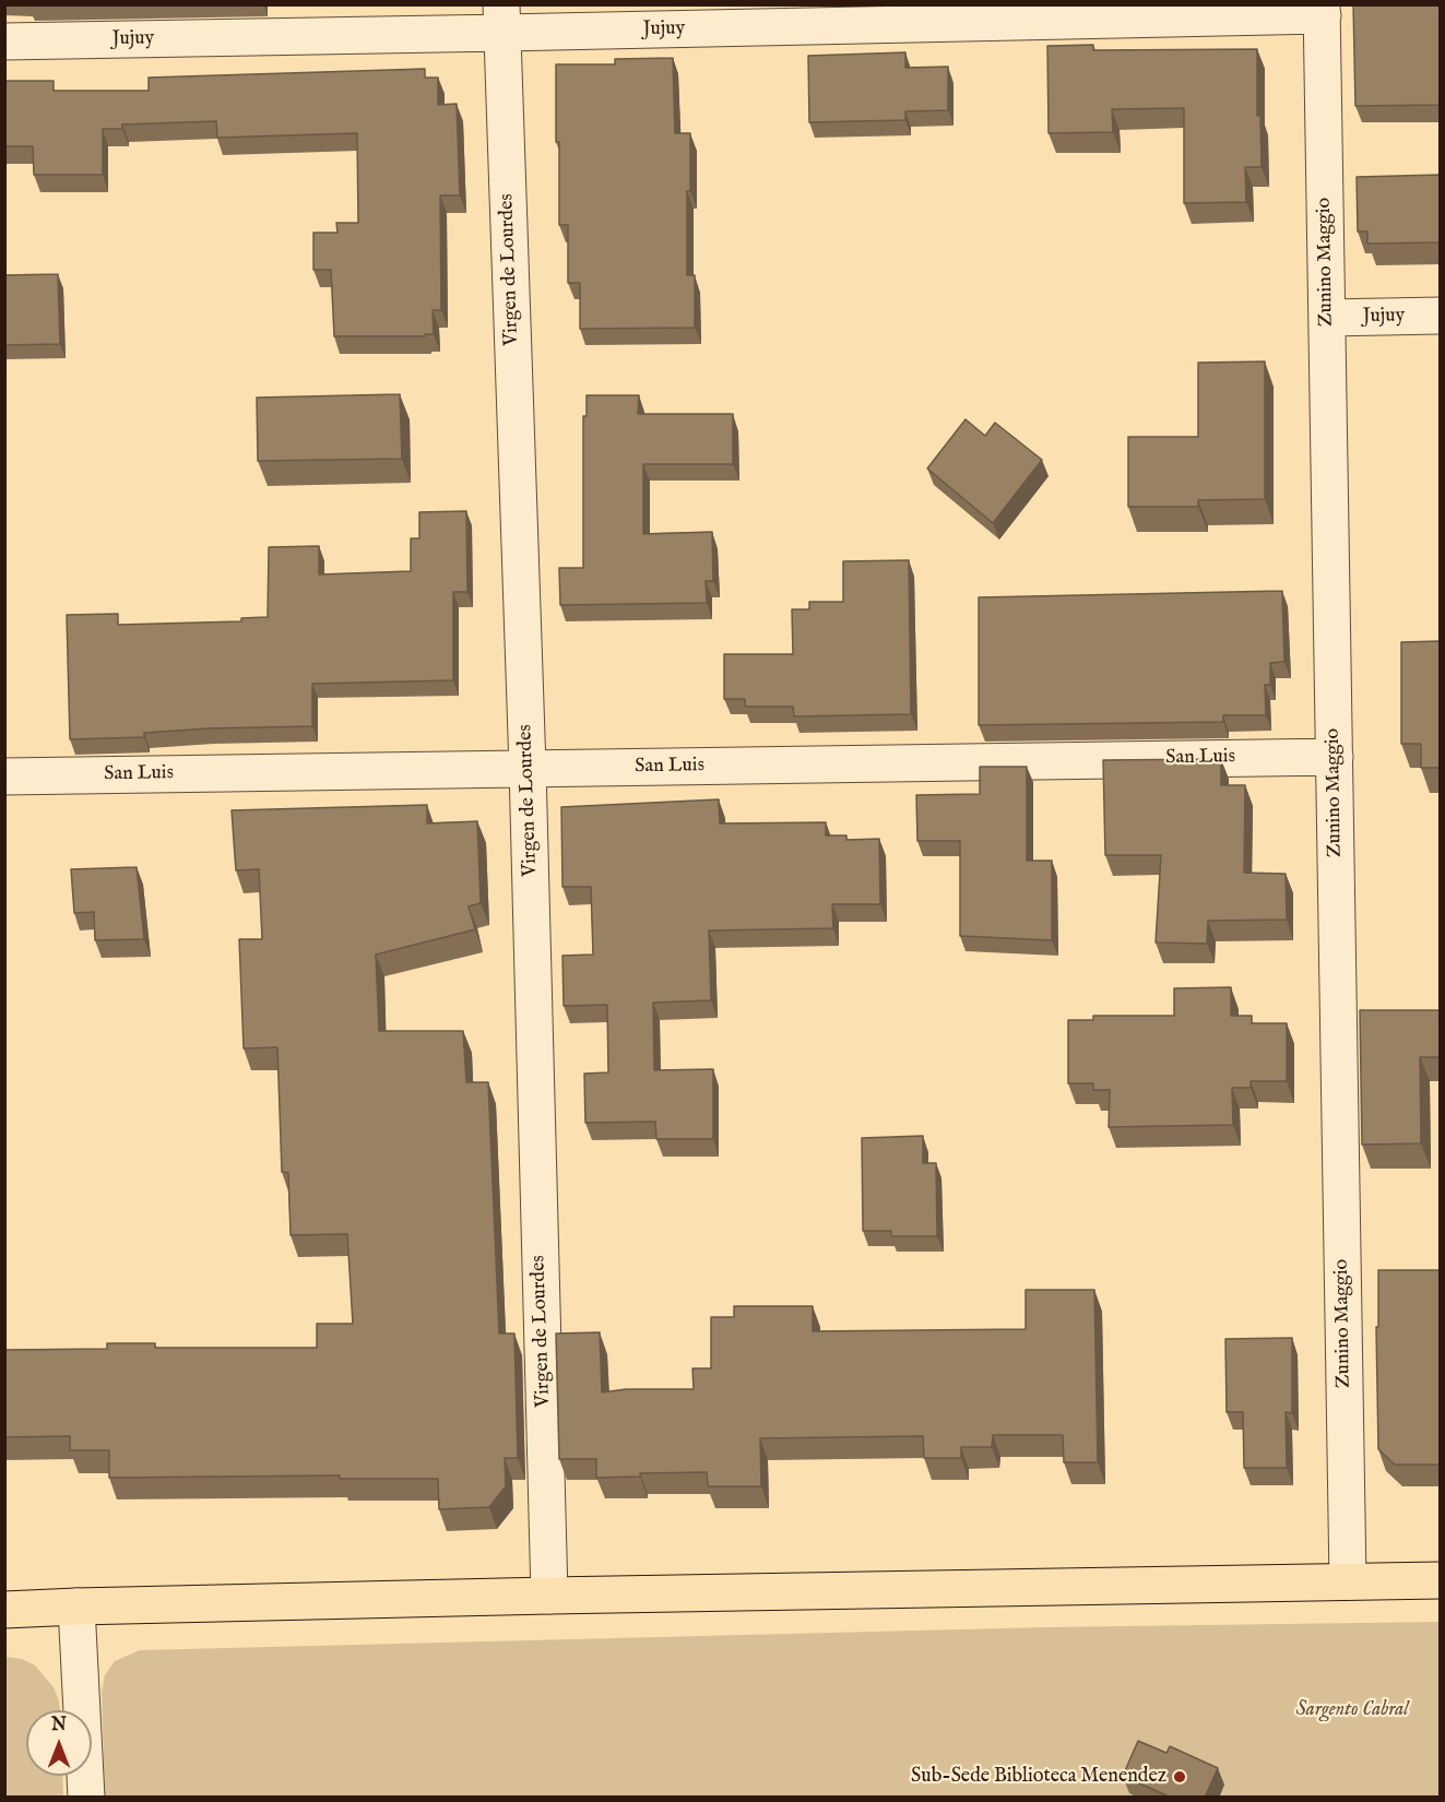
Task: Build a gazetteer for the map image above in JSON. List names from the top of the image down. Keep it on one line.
{"streets":{"street":["Jujuy","Zunino Maggio","Virgen de Lourdes","San Luis"]},"crossings":[["Jujuy","Zunino Maggio"],["Jujuy","Virgen de Lourdes"],["Zunino Maggio","San Luis"],["Virgen de Lourdes","San Luis"]],"parks":["Sargento Cabral"],"places":["Sub-Sede Biblioteca Menendez"],"north":"top"}
